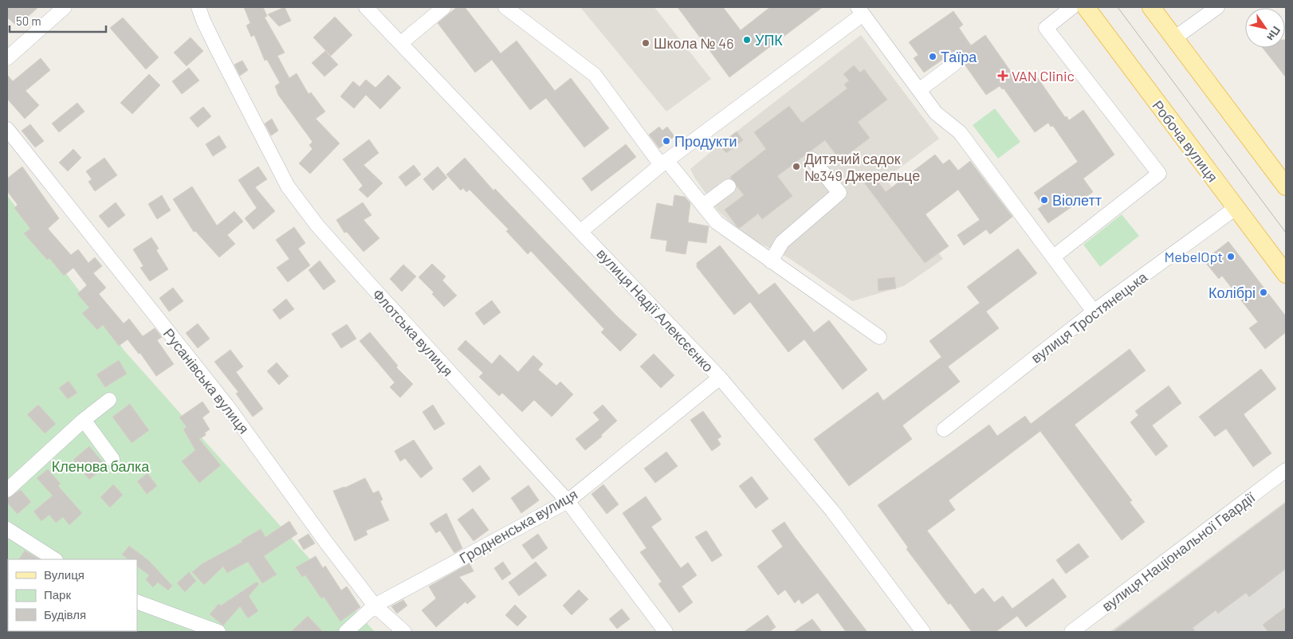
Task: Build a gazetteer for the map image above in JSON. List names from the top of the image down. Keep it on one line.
{"streets":{"main road":["Робоча вулиця"],"street":["вулиця Надії Алексєєнко","вулиця Тростянецька","Флотська вулиця","Русанівська вулиця","Гродненська вулиця","вулиця Національної Гвардії"]},"crossings":[["Робоча вулиця","вулиця Тростянецька"],["вулиця Надії Алексєєнко","Гродненська вулиця"],["Флотська вулиця","Гродненська вулиця"],["Русанівська вулиця","Гродненська вулиця"]],"parks":["Кленова балка"],"places":{"other":["УПК","Школа № 46","Таїра","Продукти","Дитячий садок №349 Джерельце","Віолетт","MebelOpt","Колібрі"],"health":["VAN Clinic"]},"legend":["Вулиця","Парк","Будівля"],"scale_bar":"50 m","north":"bottom right"}
